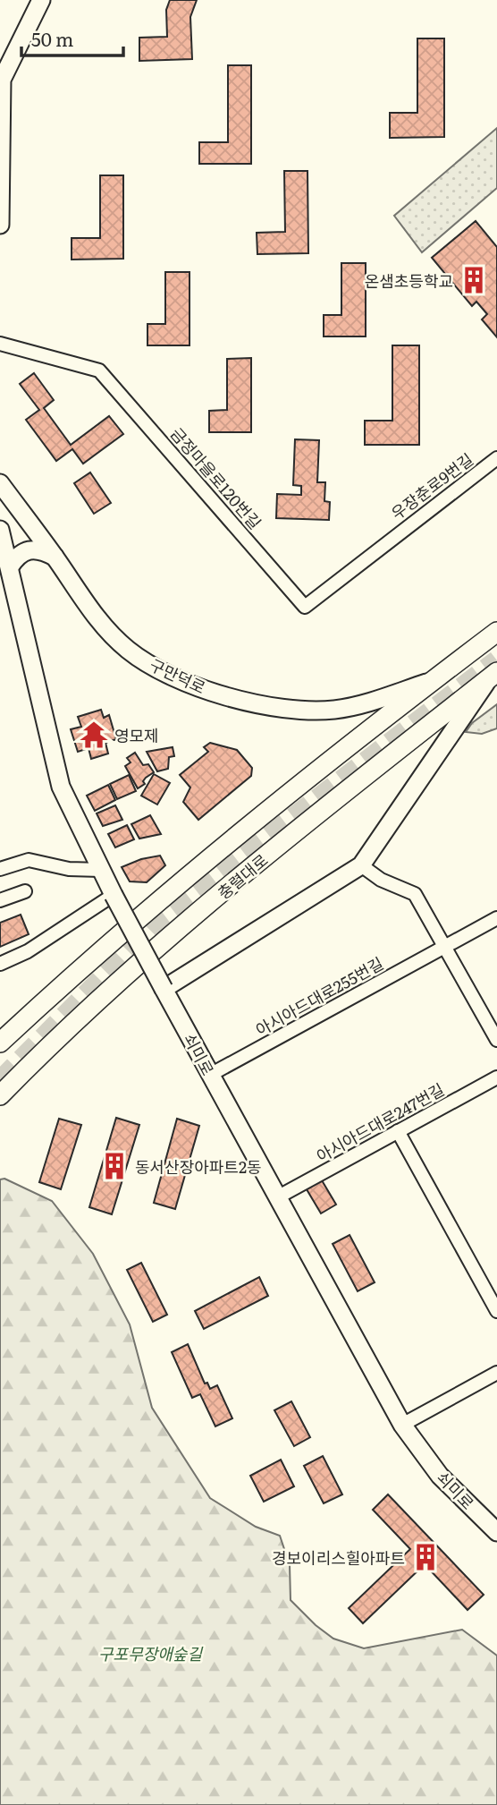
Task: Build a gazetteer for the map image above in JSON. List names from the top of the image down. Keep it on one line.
{"streets":{"main road":["구만덕로","충렬대로","쇠미로"],"street":["금정마을로120번길","우장춘로9번길","아시아드대로255번길","아시아드대로247번길"]},"crossings":[["금정마을로120번길","우장춘로9번길"],["아시아드대로255번길","쇠미로"],["쇠미로","아시아드대로247번길"]],"parks":["구포무장애숲길"],"places":{"building":["온샘초등학교","동서산장아파트2동","경보이리스힐아파트"],"temple":["영모제"]},"scale_bar":"50 m"}
